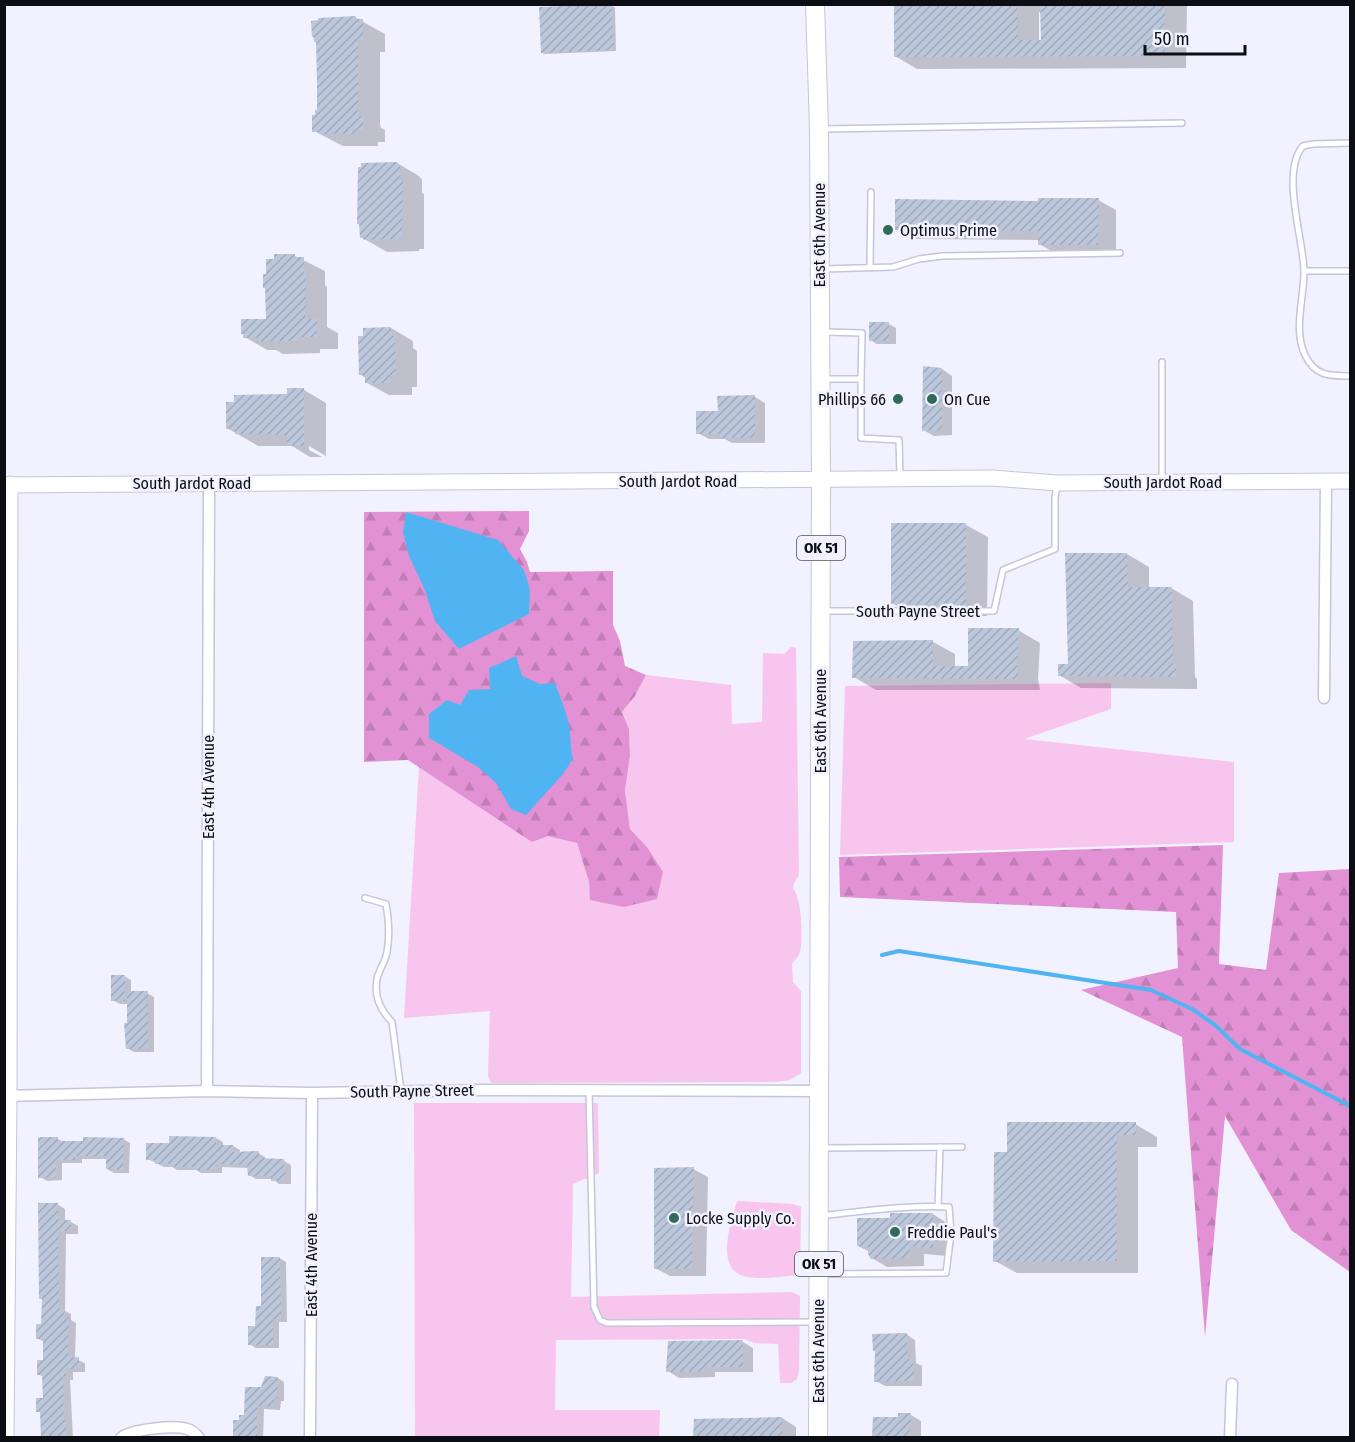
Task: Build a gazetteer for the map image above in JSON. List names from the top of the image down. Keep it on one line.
{"streets":{"main road":["East 6th Avenue","OK 51"],"street":["South Jardot Road","South Payne Street","East 4th Avenue"]},"crossings":[["East 6th Avenue","South Jardot Road"],["East 6th Avenue","South Payne Street"],["South Jardot Road","South Payne Street"],["South Jardot Road","East 4th Avenue"],["South Payne Street","East 4th Avenue"]],"places":["Optimus Prime","Phillips 66","On Cue","Locke Supply Co.","Freddie Paul's"],"scale_bar":"50 m"}
